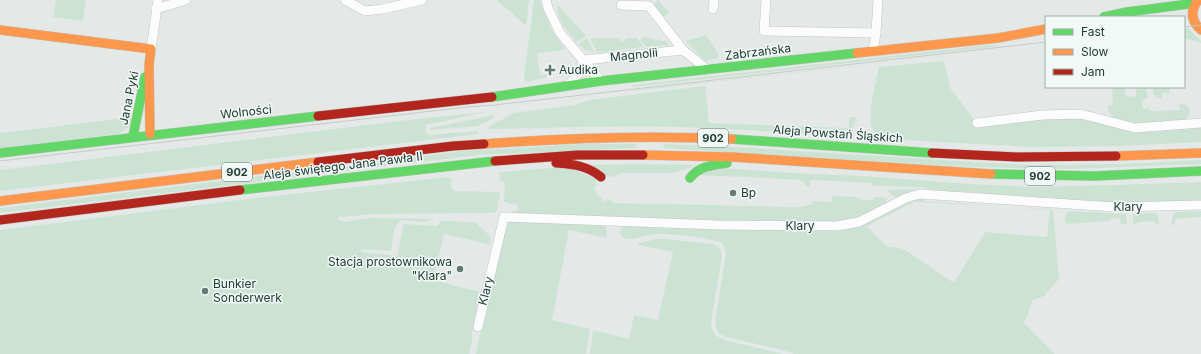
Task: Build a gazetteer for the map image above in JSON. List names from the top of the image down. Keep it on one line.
{"streets":{"main road":["Zabrzańska","Jana Pyki","Wolności","Aleja Powstań Śląskich","902","Aleja świętego Jana Pawła II"],"street":["Magnolii","Klary"]},"crossings":[["Zabrzańska","Wolności"],["Jana Pyki","Wolności"],["Aleja Powstań Śląskich","Aleja świętego Jana Pawła II"],["902","Aleja świętego Jana Pawła II"]],"places":{"health":["Audika"],"other":["Bp","Stacja prostownikowa \"Klara\"","Bunkier Sonderwerk"]},"legend":["Fast","Slow","Jam"]}
